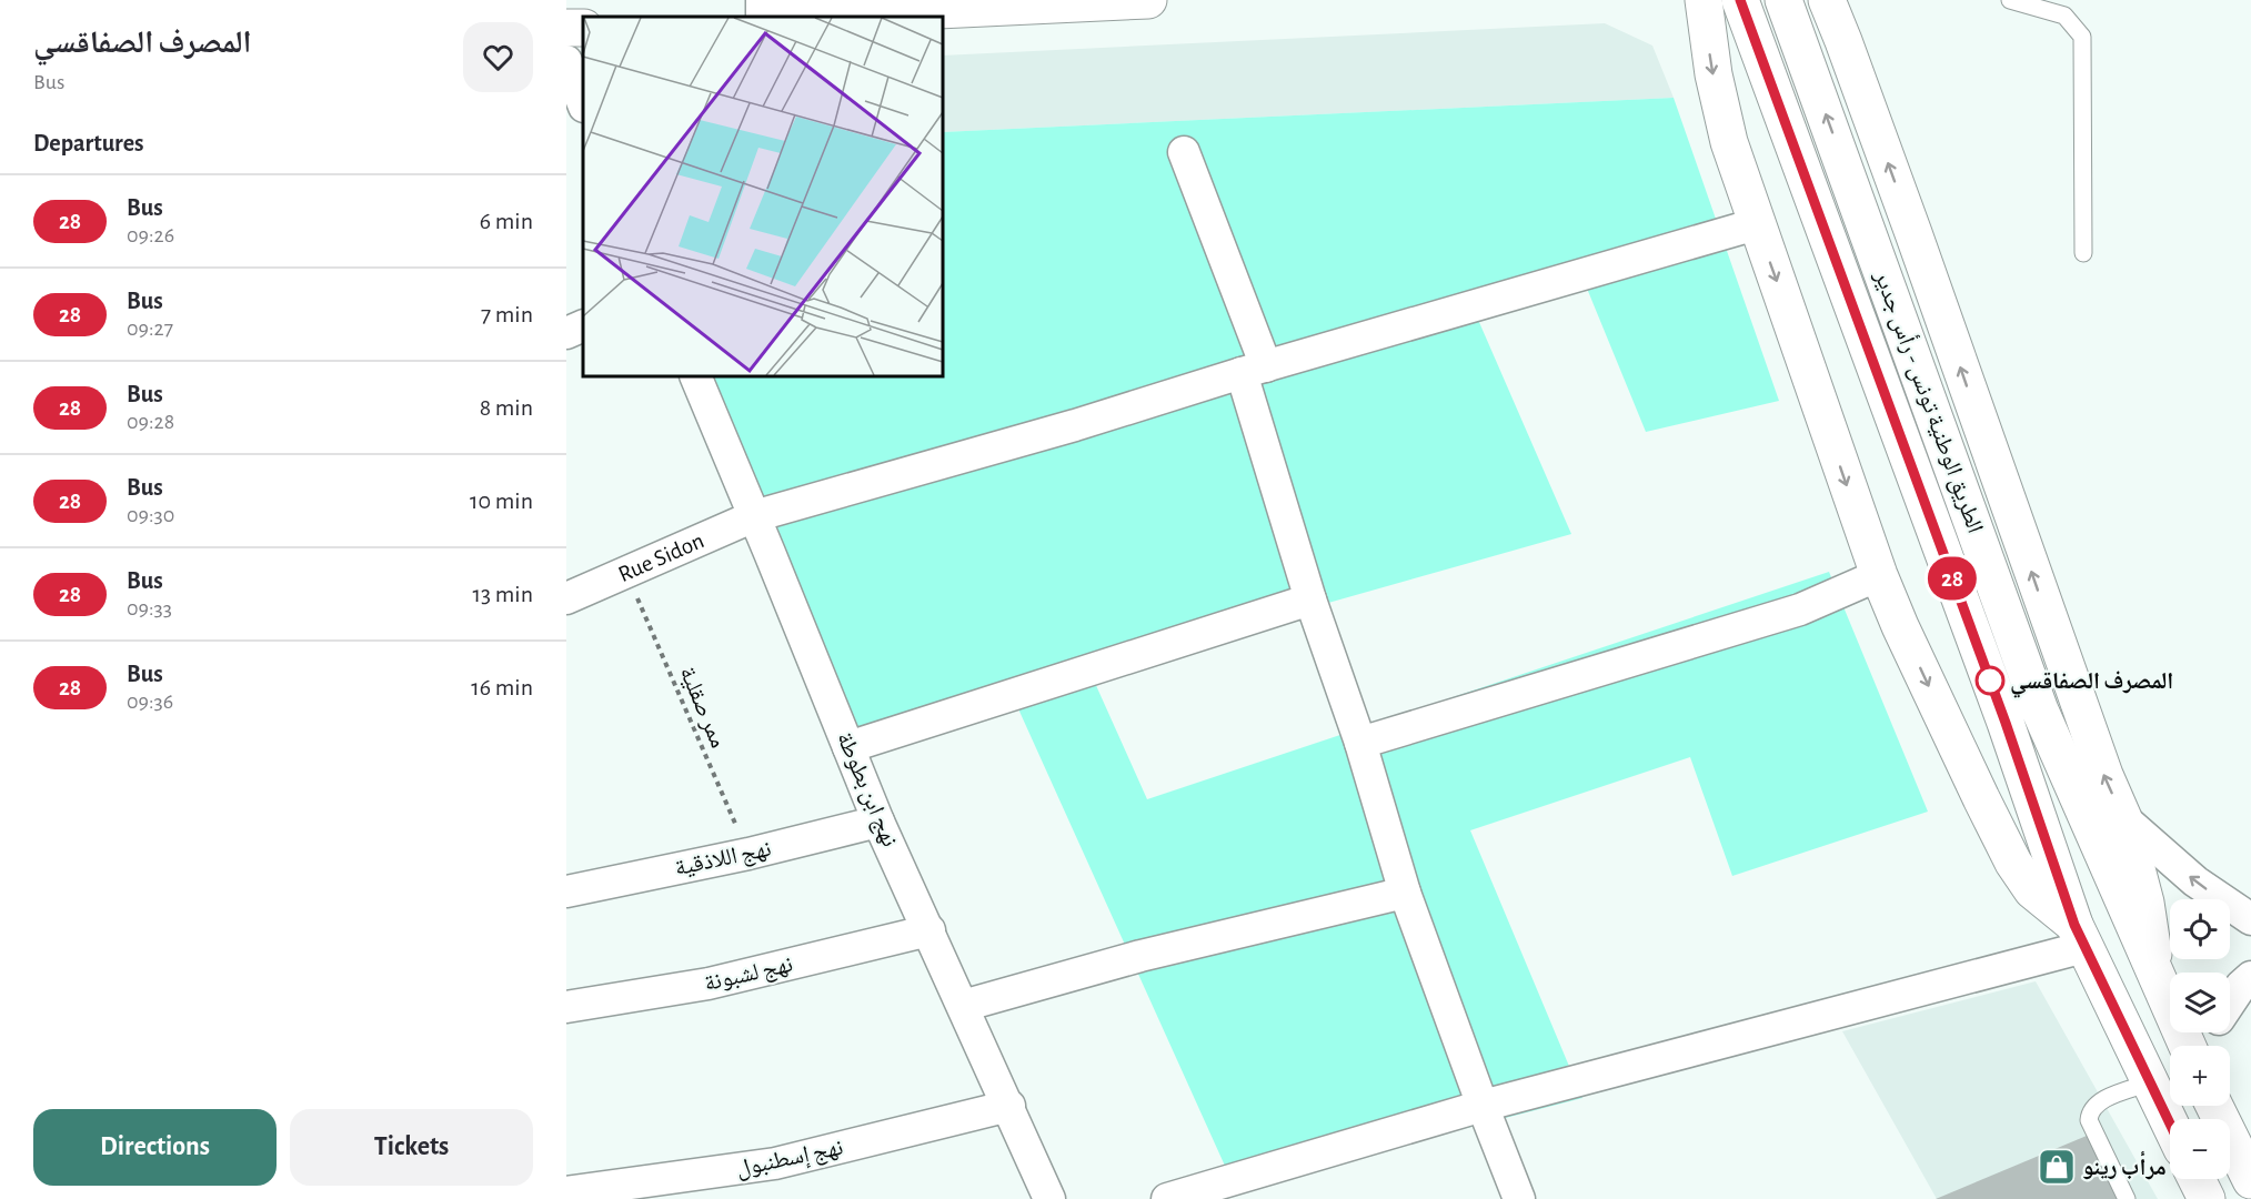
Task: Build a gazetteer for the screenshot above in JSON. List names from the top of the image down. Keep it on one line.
{"streets":{"main road":["الطريق الوطنية تونس - رأس جدير"],"street":["Rue Sidon","نهج ابن بطوطة","نهج اللاذقية","نهج لشبونة","نهج إسطنبول"],"path":["ممر صقلية"]},"crossings":[["Rue Sidon","ممر صقلية"],["Rue Sidon","نهج ابن بطوطة"],["ممر صقلية","نهج اللاذقية"],["نهج ابن بطوطة","نهج اللاذقية"],["نهج ابن بطوطة","نهج لشبونة"],["نهج ابن بطوطة","نهج إسطنبول"]],"places":{"other":["المصرف الصفاقسي"],"shop":["مرأب رينو"]},"lines":["bus line 28"],"page":{"heading":[["المصرف الصفاقسي","Bus"],"Departures"],"on_map":"28","list":[{"mark":"28","name":"Bus","note":"09:26","value":"6 min"},{"mark":"28","name":"Bus","note":"09:27","value":"7 min"},{"mark":"28","name":"Bus","note":"09:28","value":"8 min"},{"mark":"28","name":"Bus","note":"09:30","value":"10 min"},{"mark":"28","name":"Bus","note":"09:33","value":"13 min"},{"mark":"28","name":"Bus","note":"09:36","value":"16 min"}],"map_buttons":["+","−"],"buttons":["Directions","Tickets"]}}
